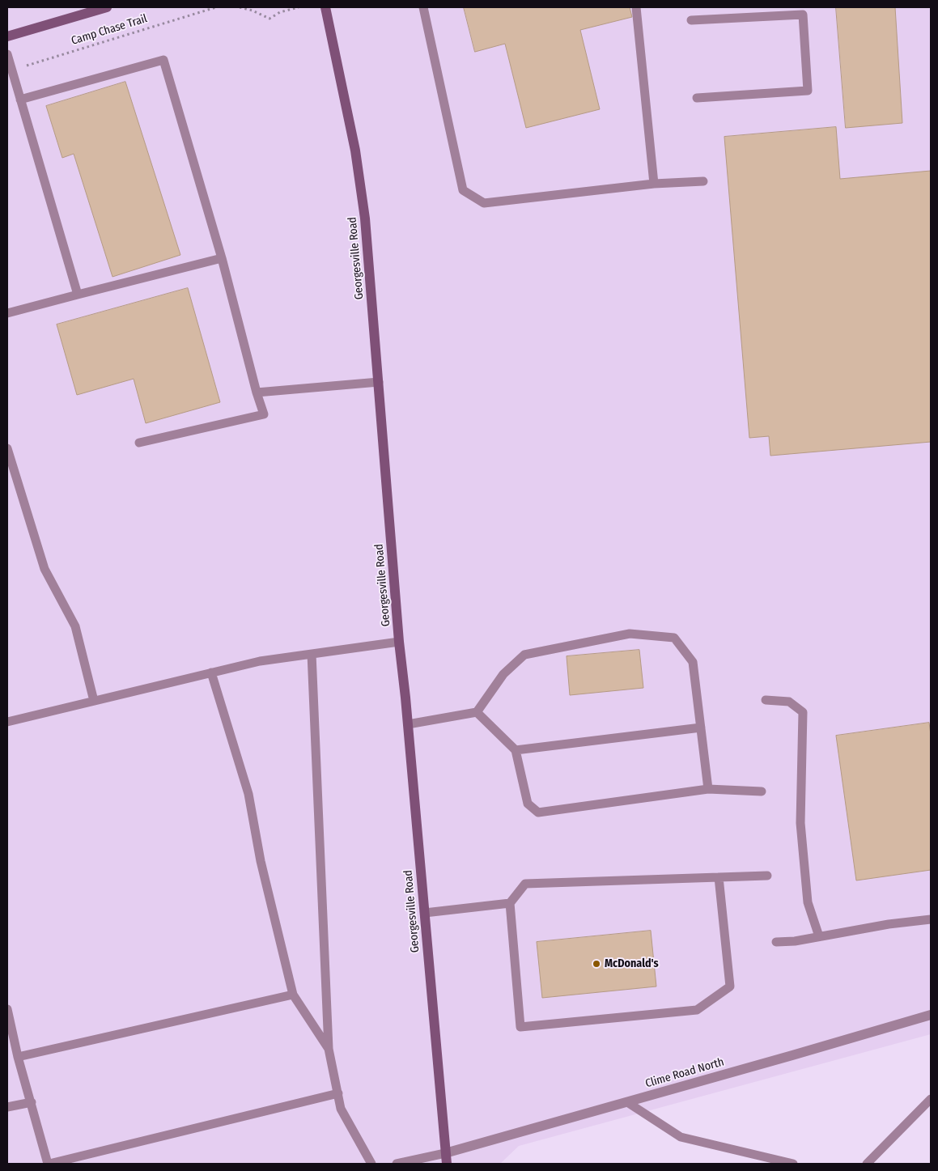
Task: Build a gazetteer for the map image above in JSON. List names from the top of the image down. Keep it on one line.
{"streets":{"main road":["Georgesville Road"],"street":["Clime Road North"],"path":["Camp Chase Trail"]},"crossings":[["Georgesville Road","Clime Road North"]],"places":["McDonald's"]}
